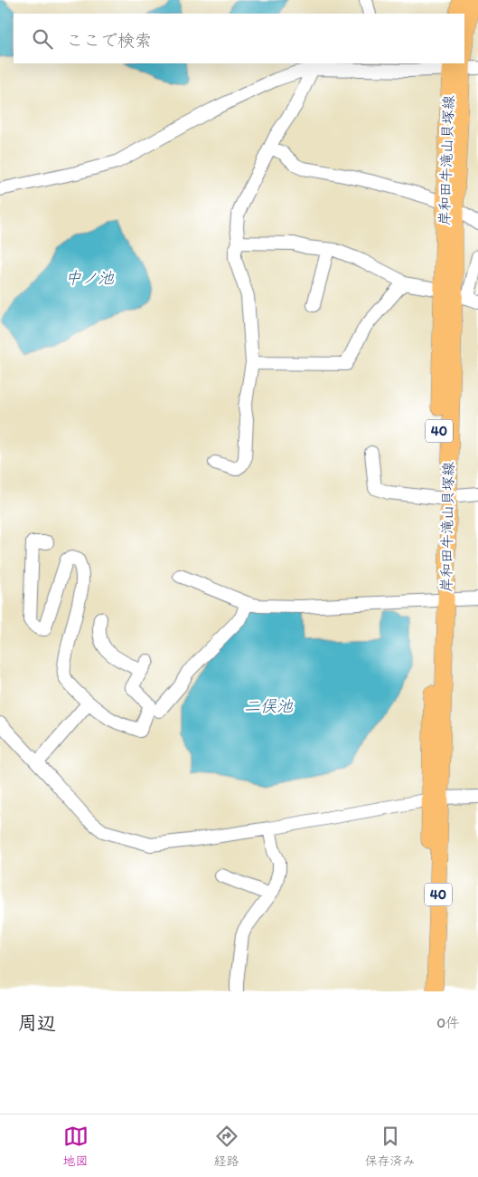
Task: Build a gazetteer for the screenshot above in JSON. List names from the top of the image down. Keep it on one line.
{"streets":{"main road":["岸和田牛滝山貝塚線","40"]},"water":["中ノ池","二俣池"],"page":{"search":"ここで検索","heading":["周辺","0件"],"nav":["地図","経路","保存済み"]}}
